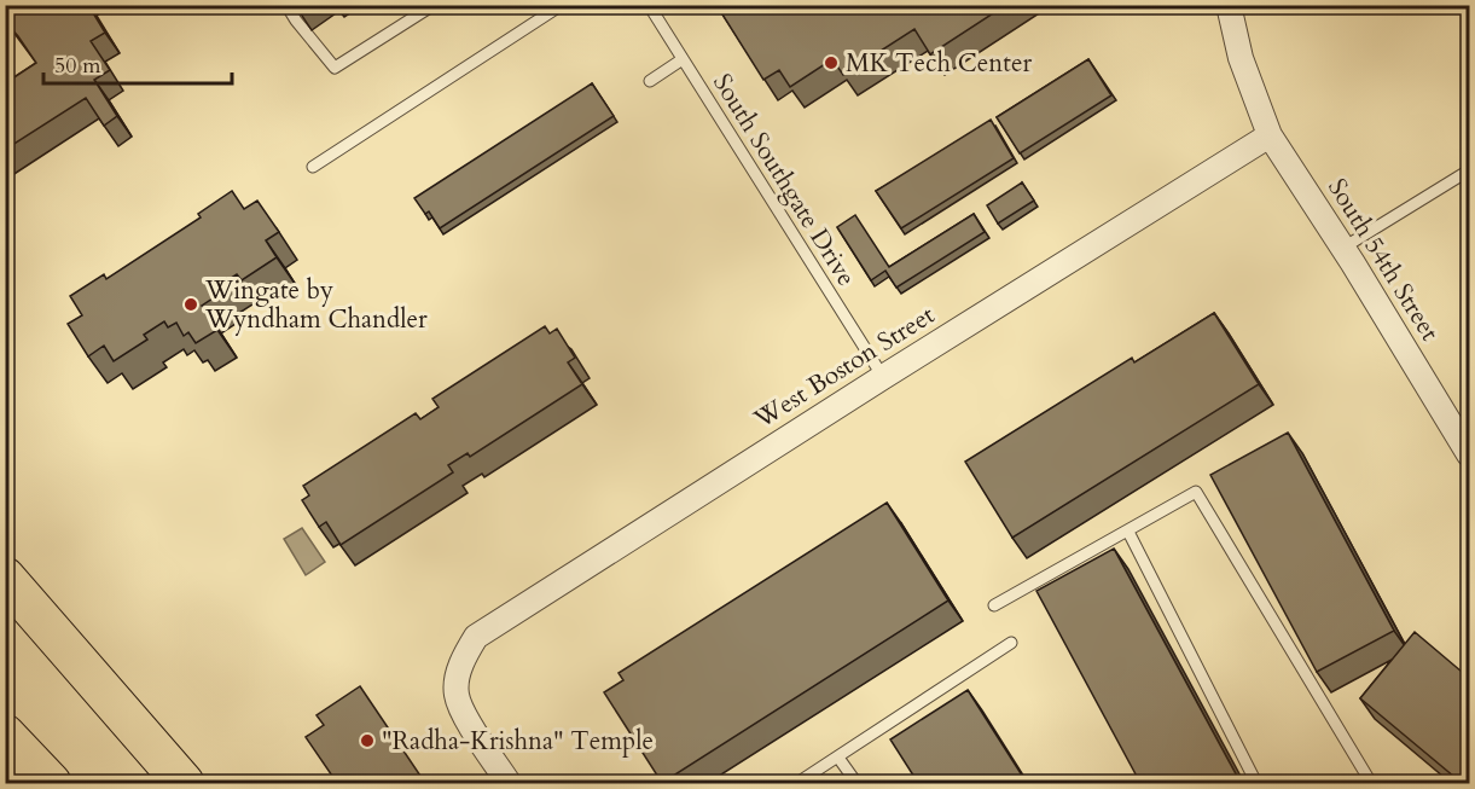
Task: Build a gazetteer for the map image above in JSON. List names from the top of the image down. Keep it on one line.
{"streets":{"street":["South 54th Street","West Boston Street"],"lane":["South Southgate Drive"]},"crossings":[["South Southgate Drive","West Boston Street"],["South 54th Street","West Boston Street"]],"places":["MK Tech Center","Wingate by Wyndham Chandler","\"Radha-Krishna\" Temple"],"scale_bar":"50 m"}
